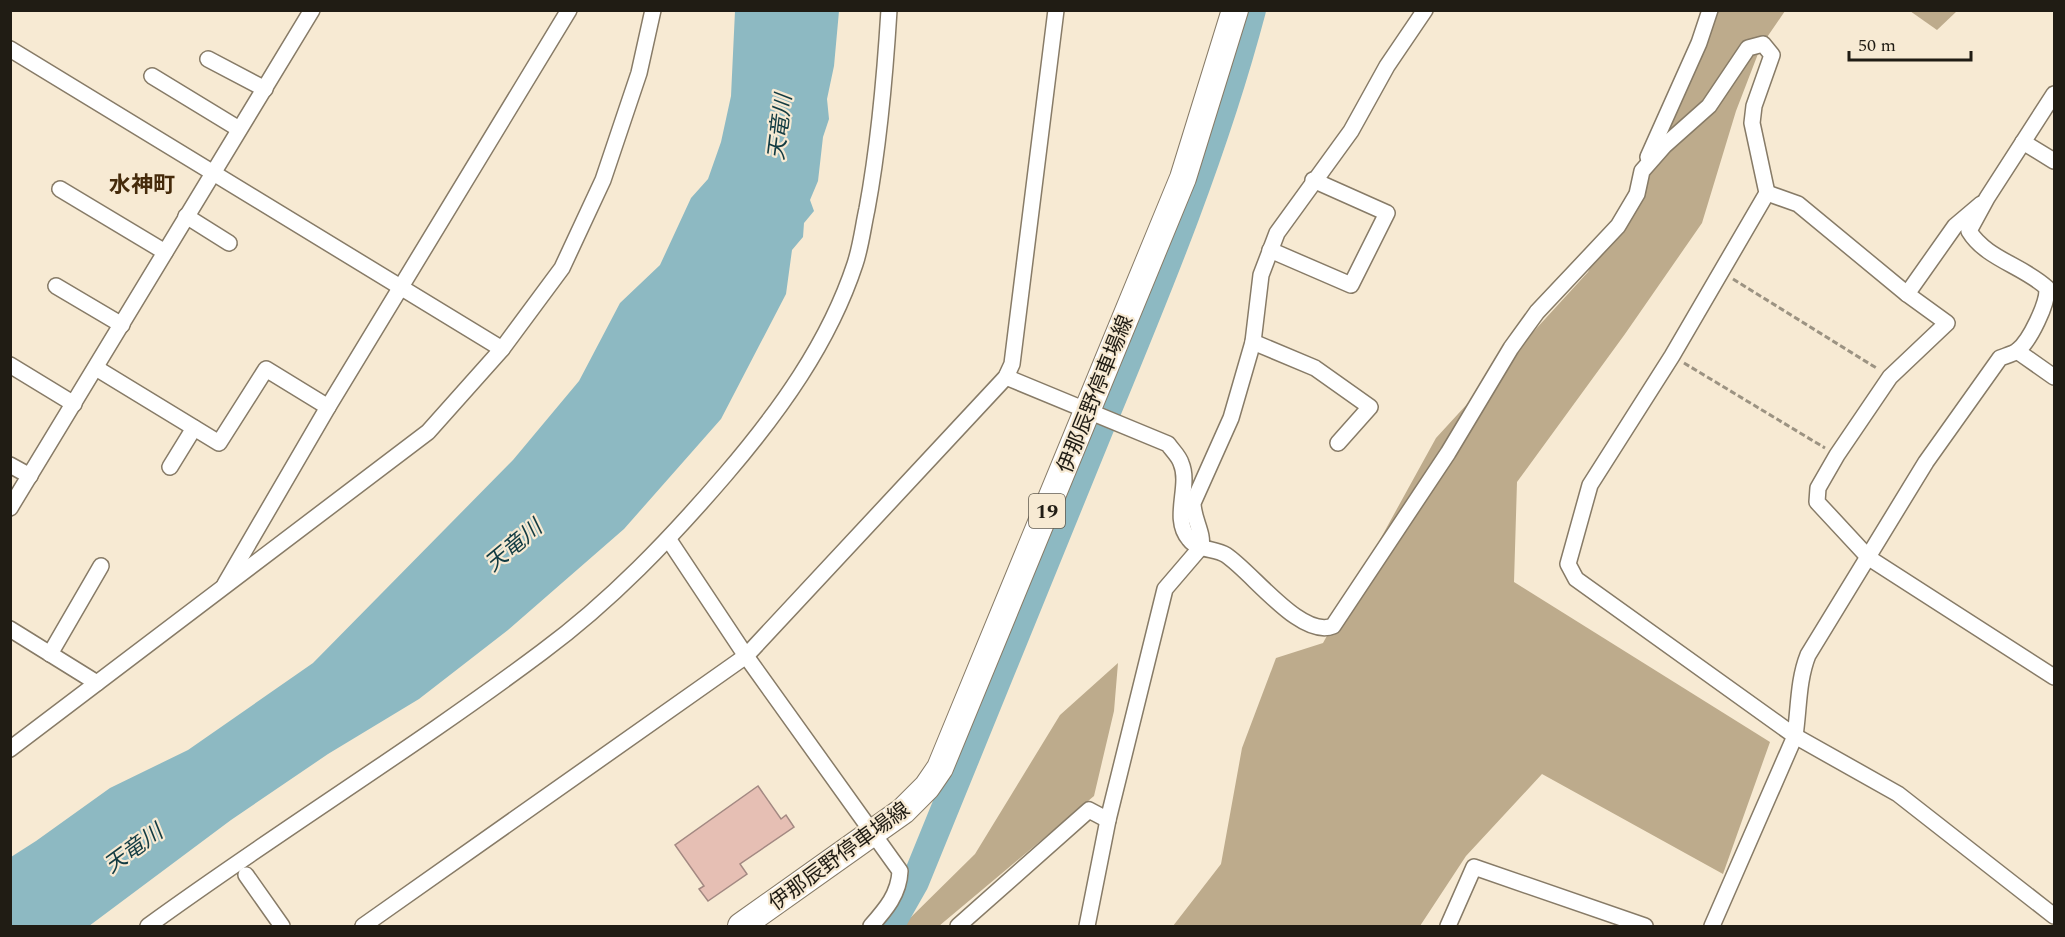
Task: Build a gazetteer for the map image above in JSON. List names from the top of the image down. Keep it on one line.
{"streets":{"main road":["伊那辰野停車場線","19"]},"districts":["水神町"],"water":["天竜川"],"scale_bar":"50 m"}
